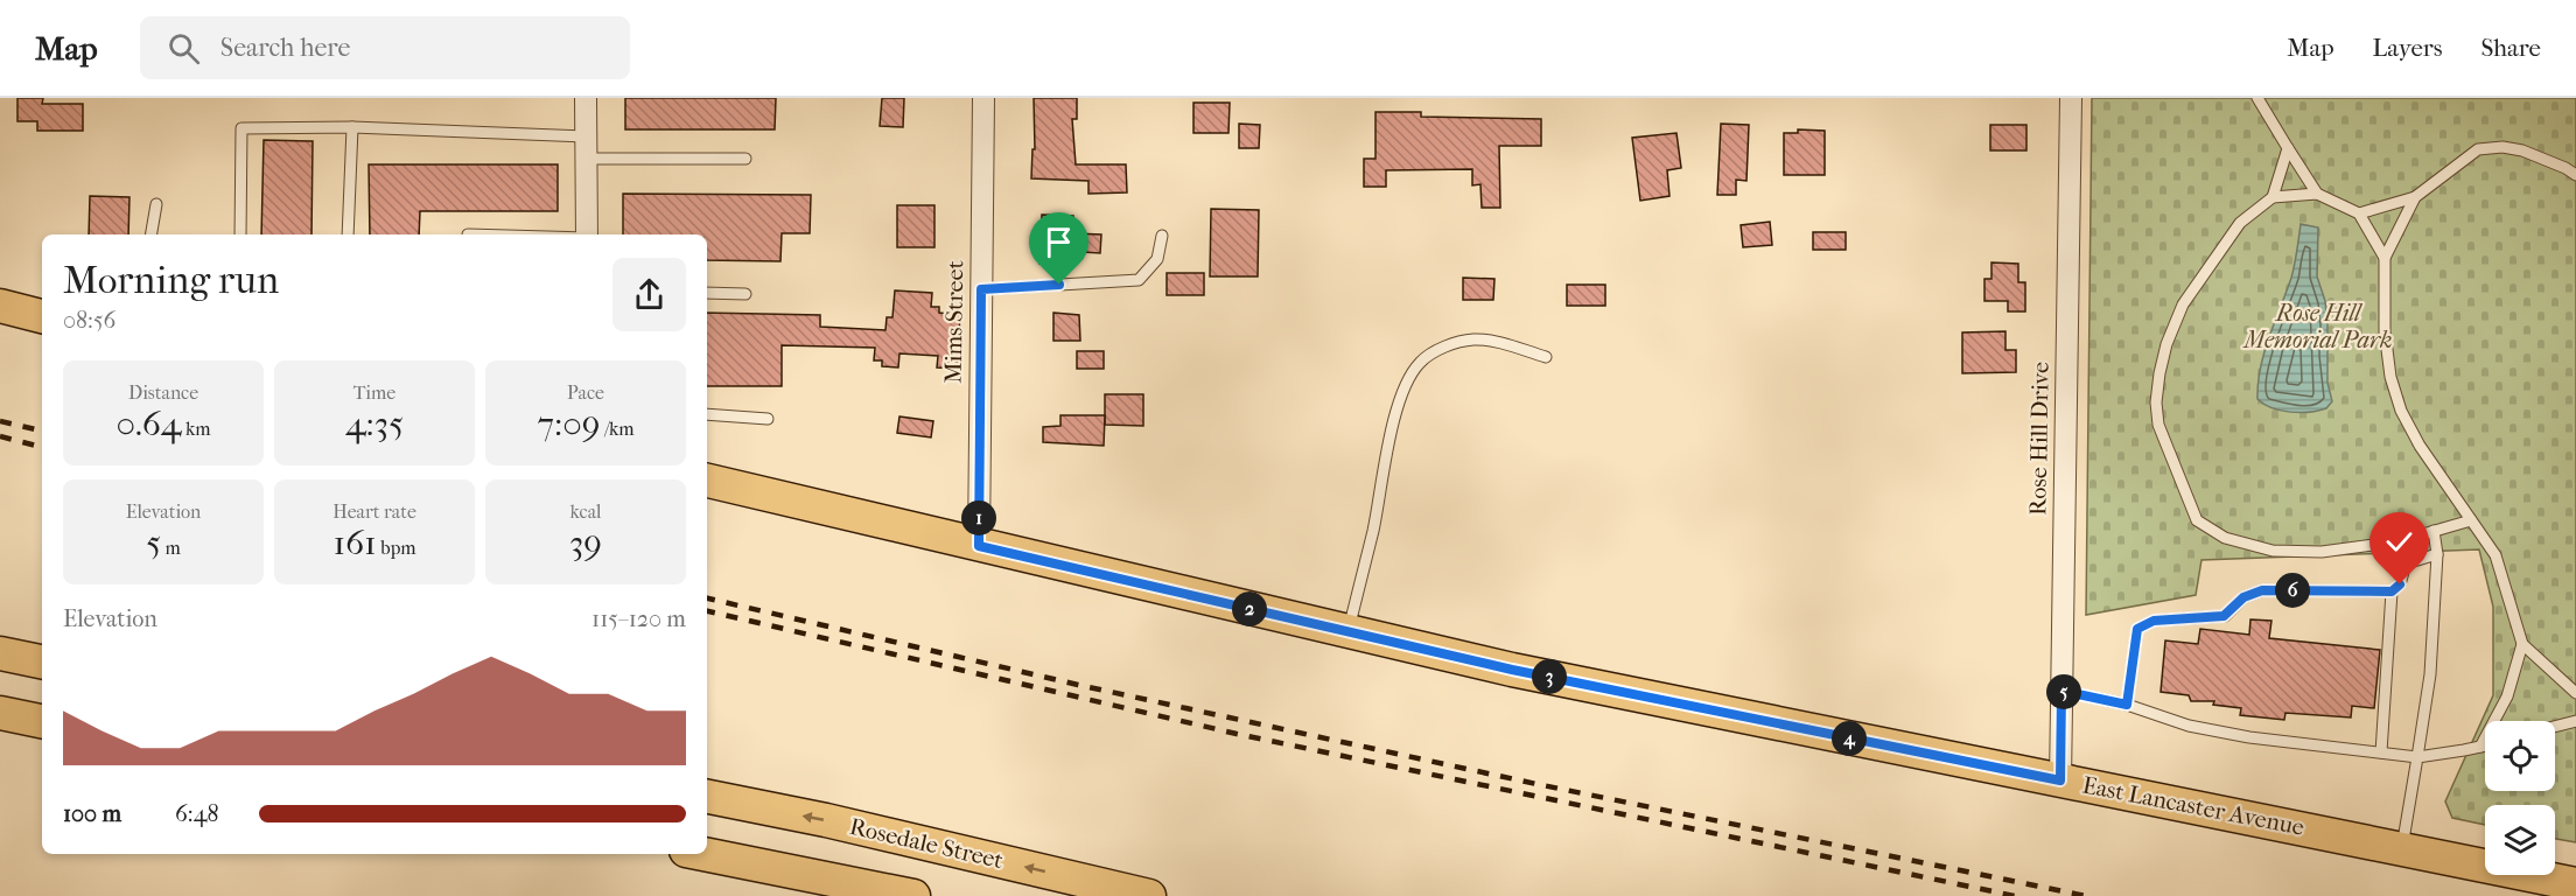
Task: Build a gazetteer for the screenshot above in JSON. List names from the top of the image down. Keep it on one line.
{"streets":{"main road":["East Lancaster Avenue","Rosedale Street"],"street":["Mims Street","Rose Hill Drive"]},"crossings":[["Mims Street","East Lancaster Avenue"],["Rose Hill Drive","East Lancaster Avenue"]],"parks":["Rose Hill Memorial Park"],"page":{"header":"Map","search":"Search here","nav":["Map","Layers","Share"],"heading":["Morning run","08:56"],"stats":[["Distance","0.64 km"],["Time","4:35"],["Pace","7:09 /km"],["Elevation","5 m"],["Heart rate","161 bpm"],["kcal","39"]],"pins":["1","6","2","3","5","4"],"chart":["Elevation","115–120 m"],"list":[{"name":"100 m","note":"6:48"}]}}
